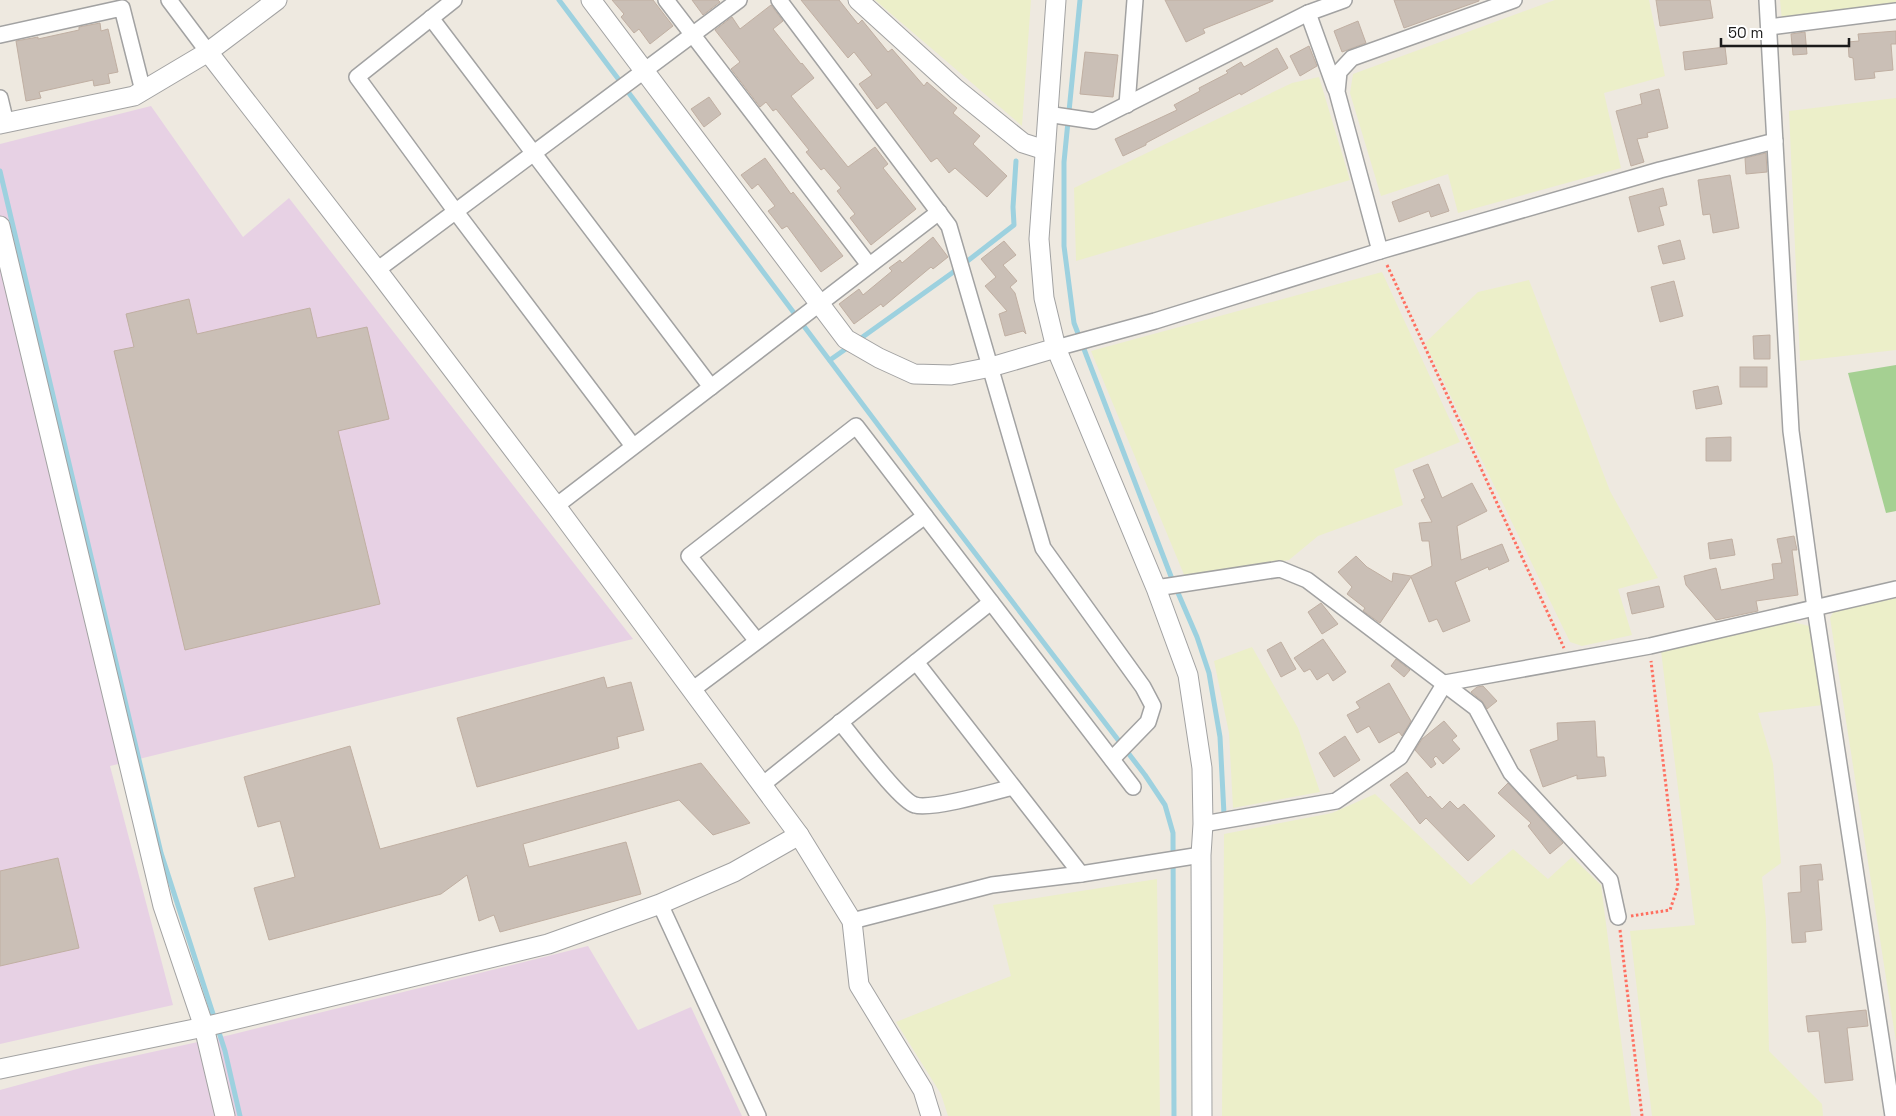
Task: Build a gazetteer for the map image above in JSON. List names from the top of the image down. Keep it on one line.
{"scale_bar":"50 m"}
